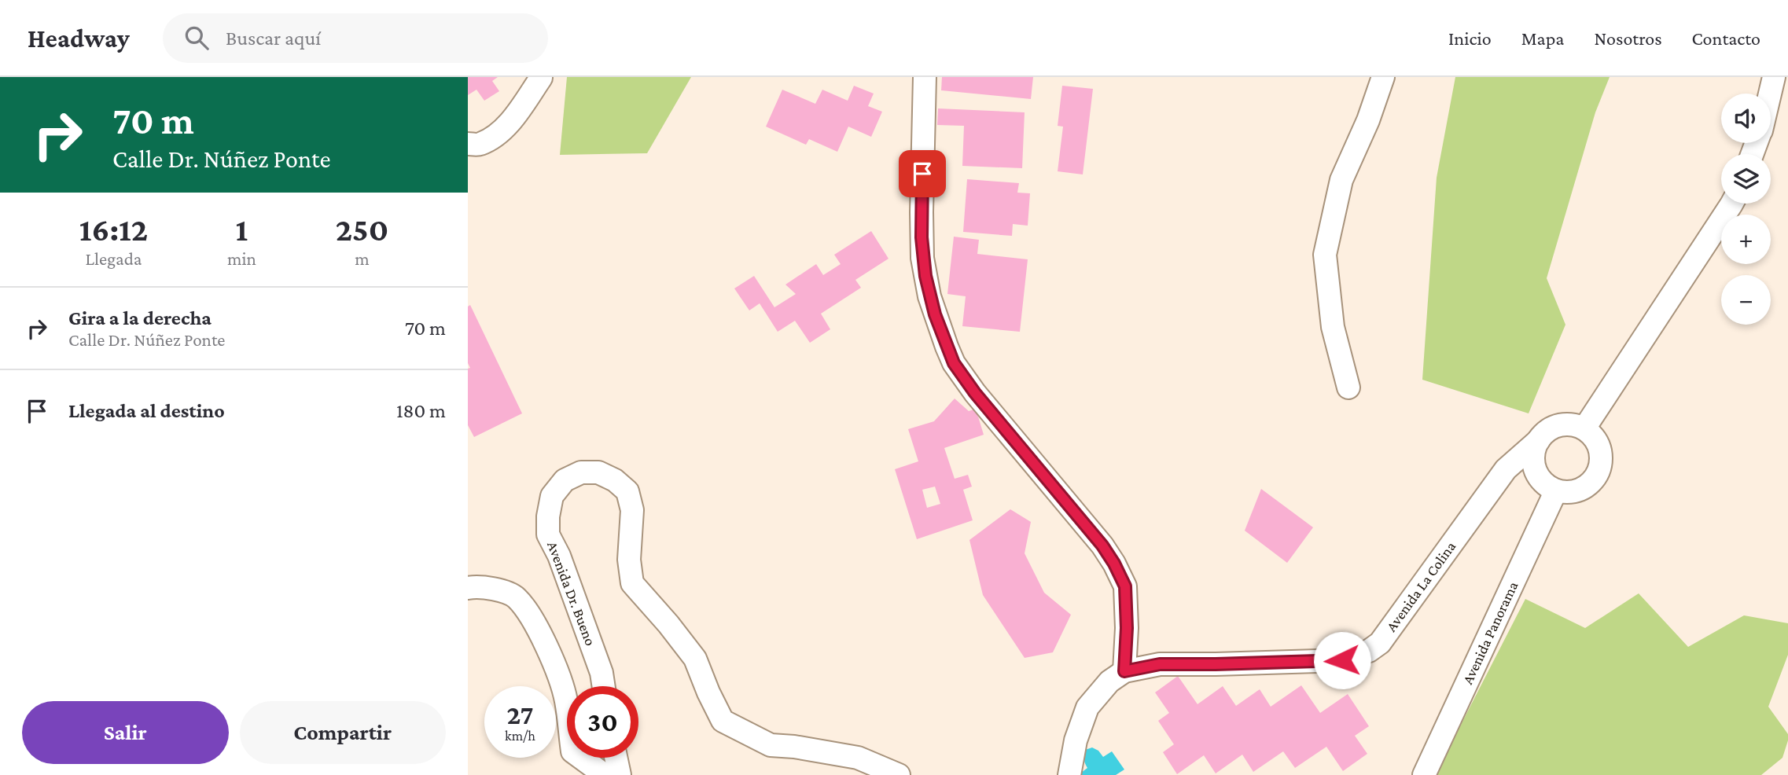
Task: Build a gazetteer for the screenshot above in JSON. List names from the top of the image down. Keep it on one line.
{"streets":{"street":["Avenida La Colina","Avenida Dr. Bueno","Avenida Panorama"]},"crossings":[["Avenida La Colina","Avenida Panorama"]],"page":{"header":"Headway","search":"Buscar aquí","nav":["Inicio","Mapa","Nosotros","Contacto"],"turn":["70 m","Calle Dr. Núñez Ponte"],"map_buttons":["+","−"],"eta":["16:12","Llegada","1","min","250","m"],"list":[{"name":"Gira a la derecha","note":"Calle Dr. Núñez Ponte","value":"70 m"},{"name":"Llegada al destino","value":"180 m"}],"speed":"27 km/h","limit":"30","buttons":["Salir","Compartir"]}}
